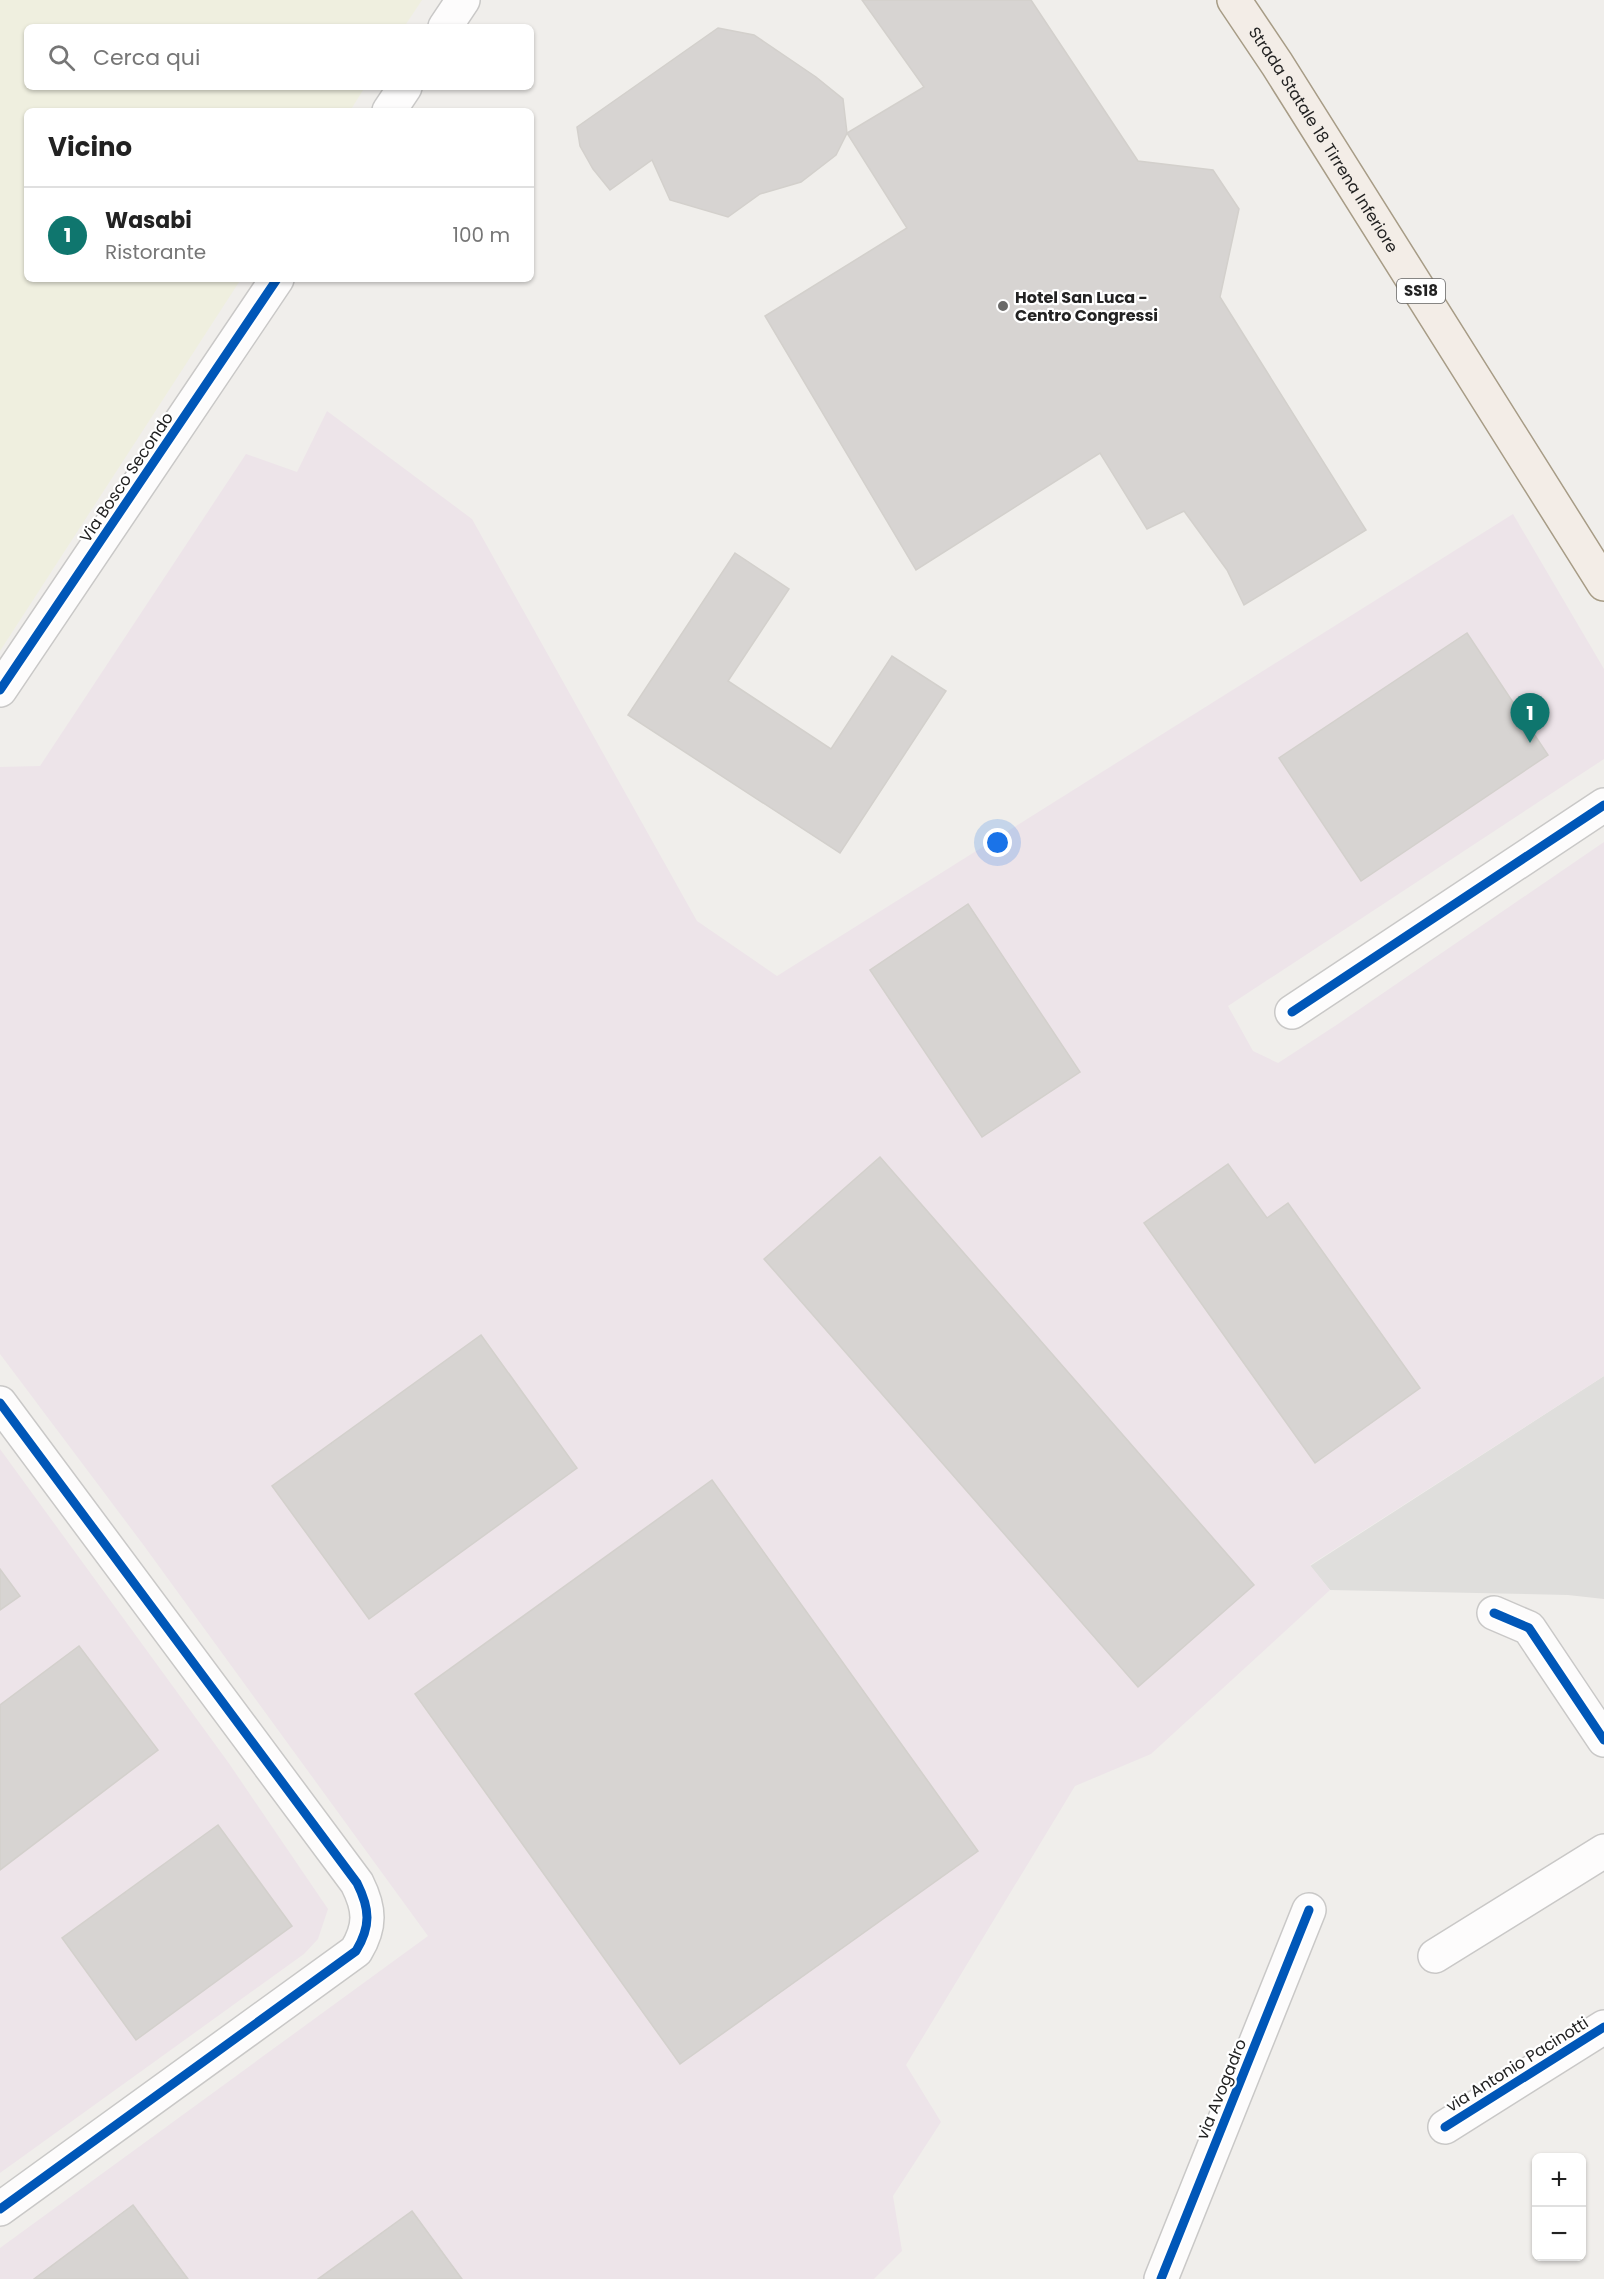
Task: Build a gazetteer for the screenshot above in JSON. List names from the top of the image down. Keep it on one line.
{"streets":{"main road":["Strada Statale 18 Tirrena Inferiore","SS18"],"street":["Via Bosco Secondo","via Antonio Pacinotti","via Avogadro"]},"places":["Hotel San Luca - Centro Congressi"],"page":{"search":"Cerca qui","heading":"Vicino","list":[{"mark":"1","name":"Wasabi","note":"Ristorante","value":"100 m"}],"pins":"1","map_buttons":["+","−"]}}
